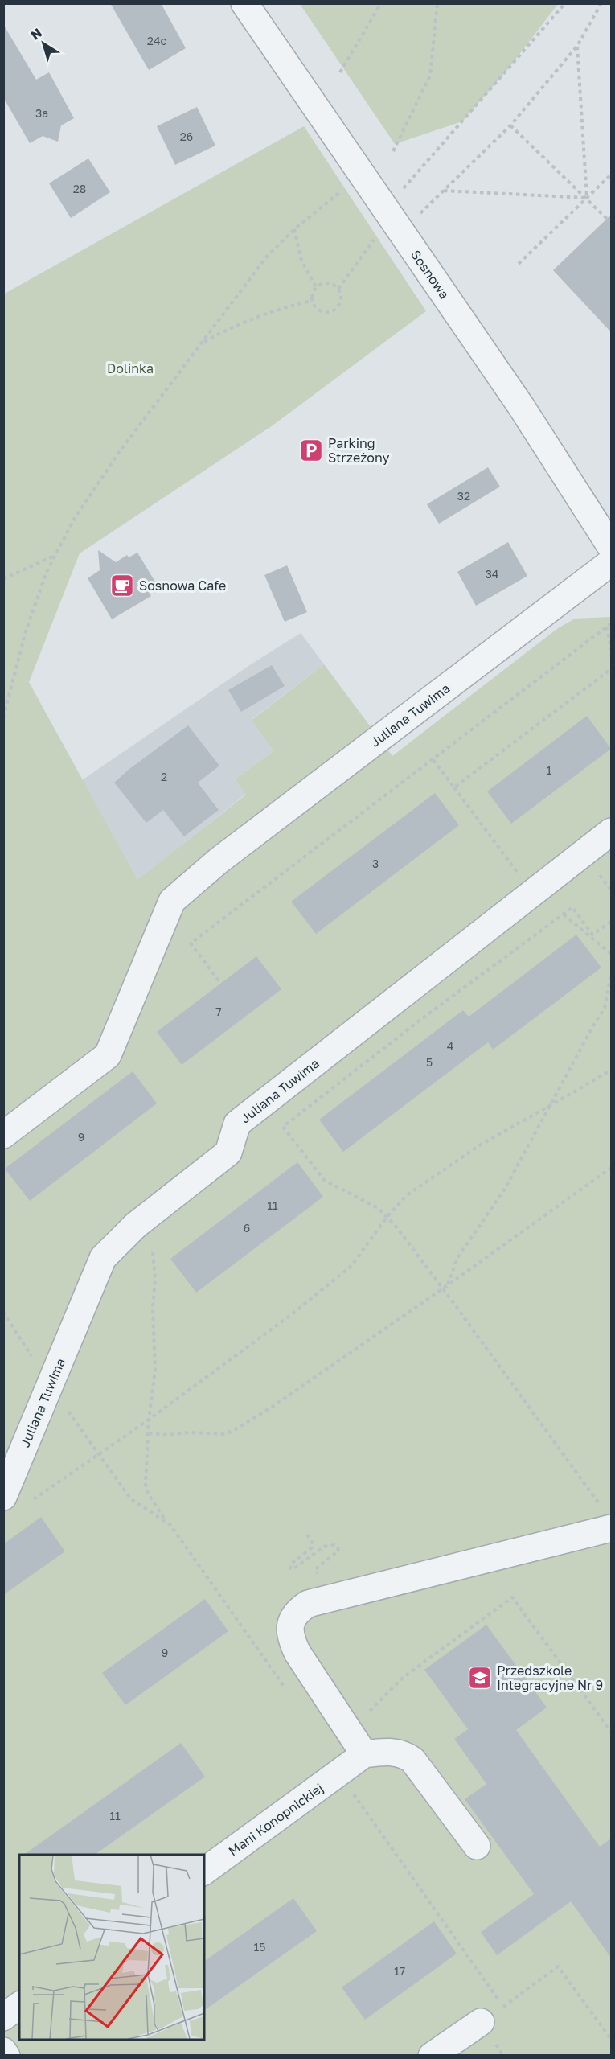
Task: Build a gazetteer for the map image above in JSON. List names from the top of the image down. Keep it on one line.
{"streets":{"street":["Sosnowa","Juliana Tuwima","Marii Konopnickiej"]},"parks":["Dolinka"],"places":{"parking":["Parking Strzeżony"],"cafe":["Sosnowa Cafe"],"school or university":["Przedszkole Integracyjne Nr 9"]},"house_numbers":["24c","3a","26","28","32","34","1","2","3","7","4","5","9","11","6","9","11","15","17"],"north":"top left"}
